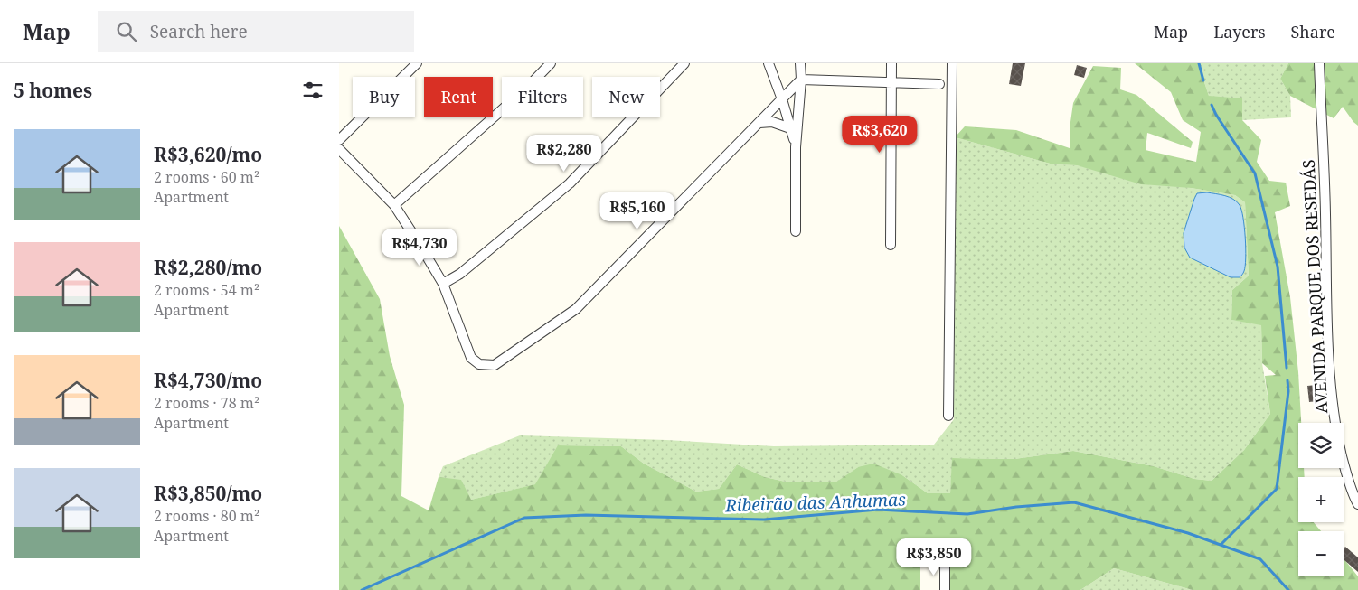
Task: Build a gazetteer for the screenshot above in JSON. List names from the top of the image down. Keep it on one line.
{"streets":{"street":["AVENIDA PARQUE DOS RESEDÁS"]},"water":["Ribeirão das Anhumas"],"page":{"header":"Map","search":"Search here","nav":["Map","Layers","Share"],"heading":"5 homes","chip":["Buy","Rent","Filters","New"],"price":["R$3,620","R$2,280","R$5,160","R$4,730","R$3,850"],"list":[{"name":"R$3,620/mo","note":"2 rooms · 60 m² · Apartment"},{"name":"R$2,280/mo","note":"2 rooms · 54 m² · Apartment"},{"name":"R$4,730/mo","note":"2 rooms · 78 m² · Apartment"},{"name":"R$3,850/mo","note":"2 rooms · 80 m² · Apartment"}],"map_buttons":["+","−"]}}
